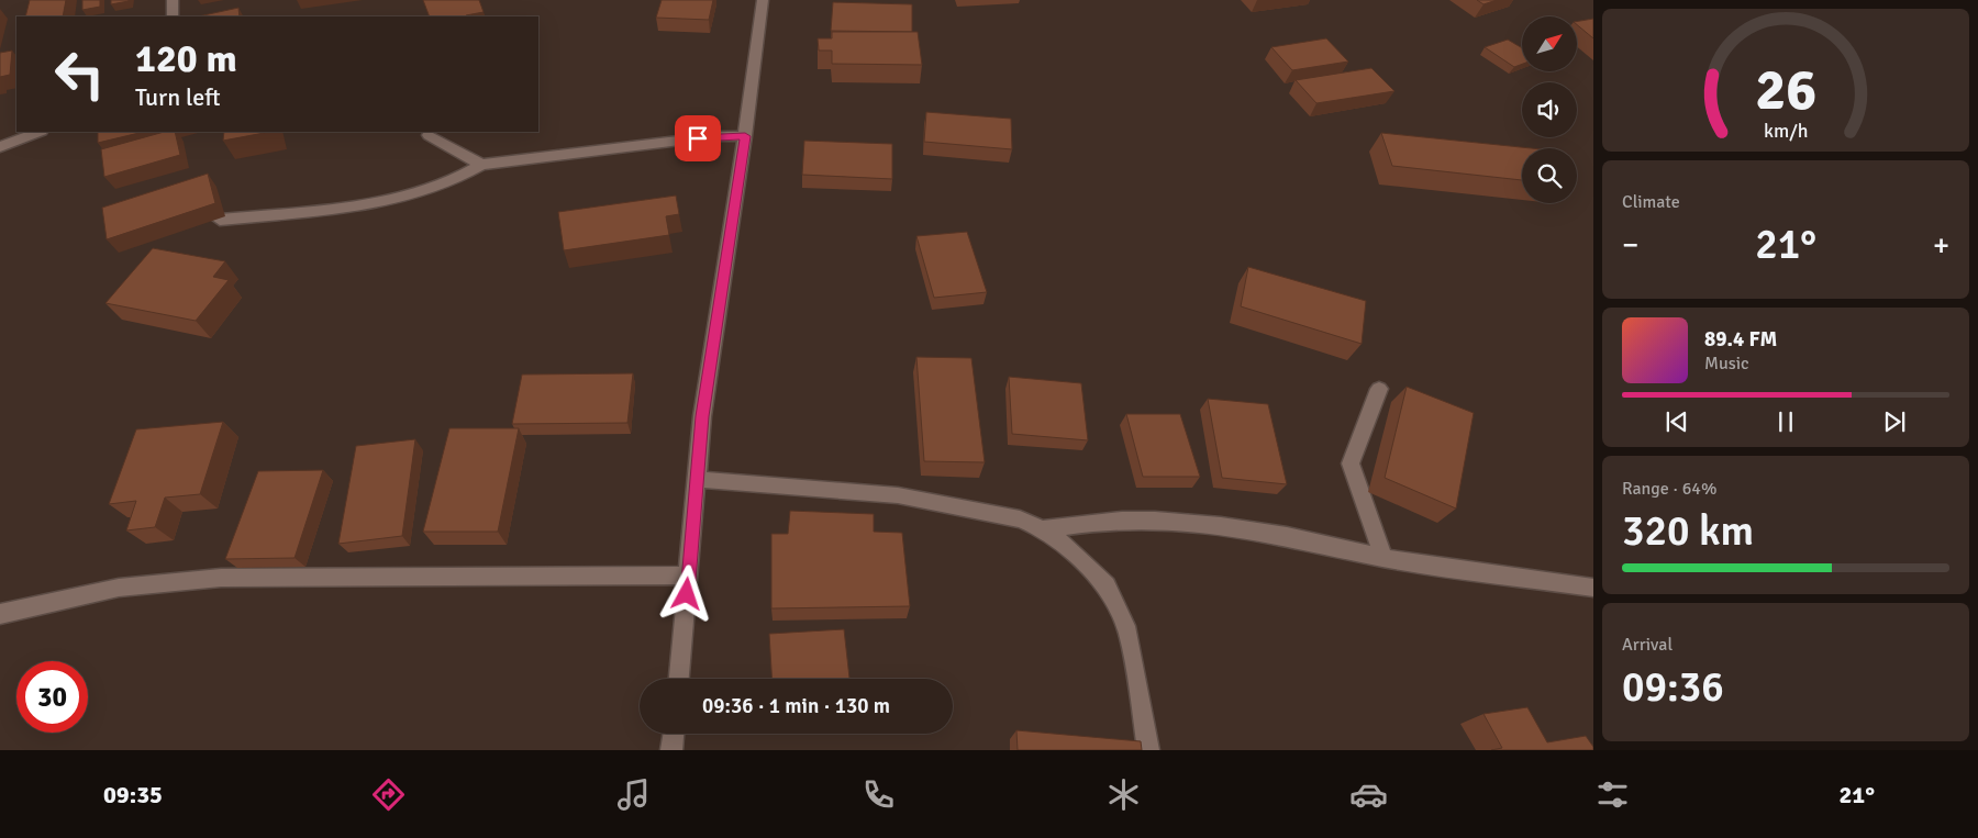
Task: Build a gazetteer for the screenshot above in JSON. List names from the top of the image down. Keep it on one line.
{"north":"top right","page":{"turn":["120 m","Turn left"],"tile":["Climate",["Range · 64%","320 km"],["Arrival","09:36"]],"heat":["−","21°","+"],"song":["89.4 FM","Music"],"limit":"30","trip":"09:36 · 1 min · 130 m","tabs":["09:35","21°"],"gauge":["26","km/h"]}}
